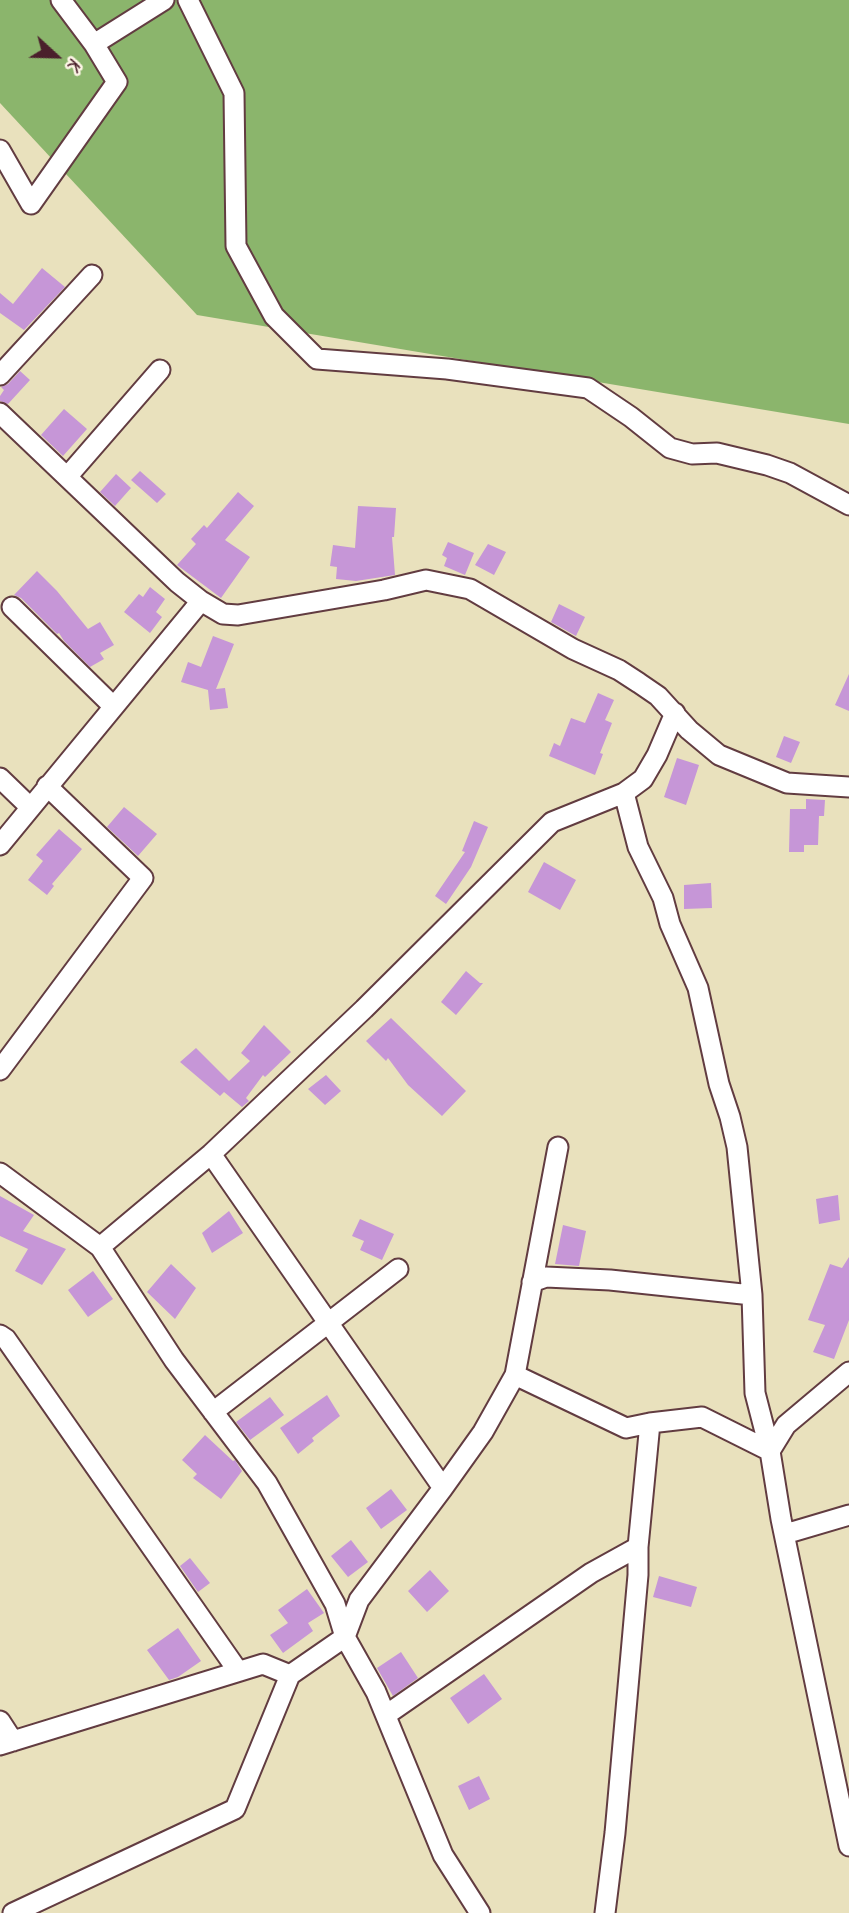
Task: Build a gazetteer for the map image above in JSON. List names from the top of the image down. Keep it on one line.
{"north":"right"}
